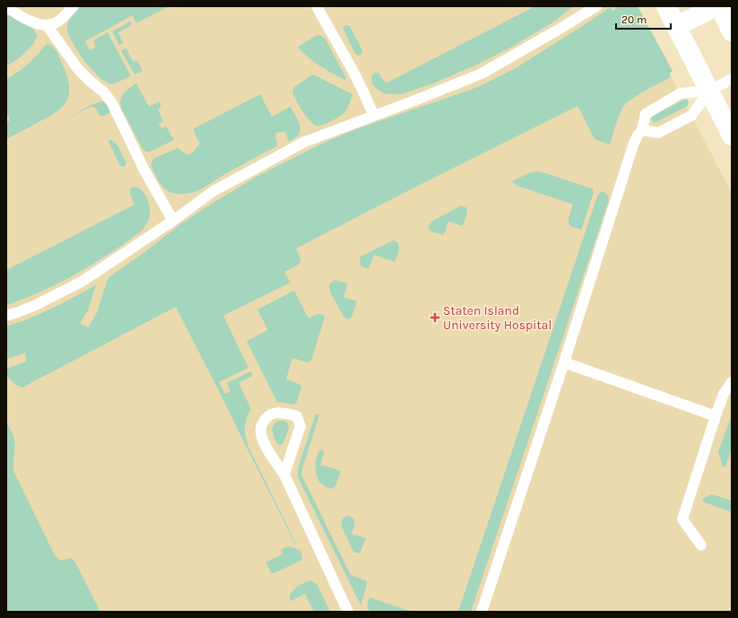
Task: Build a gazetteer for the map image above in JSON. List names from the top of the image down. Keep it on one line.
{"places":{"health":["Staten Island University Hospital"]},"scale_bar":"20 m"}
